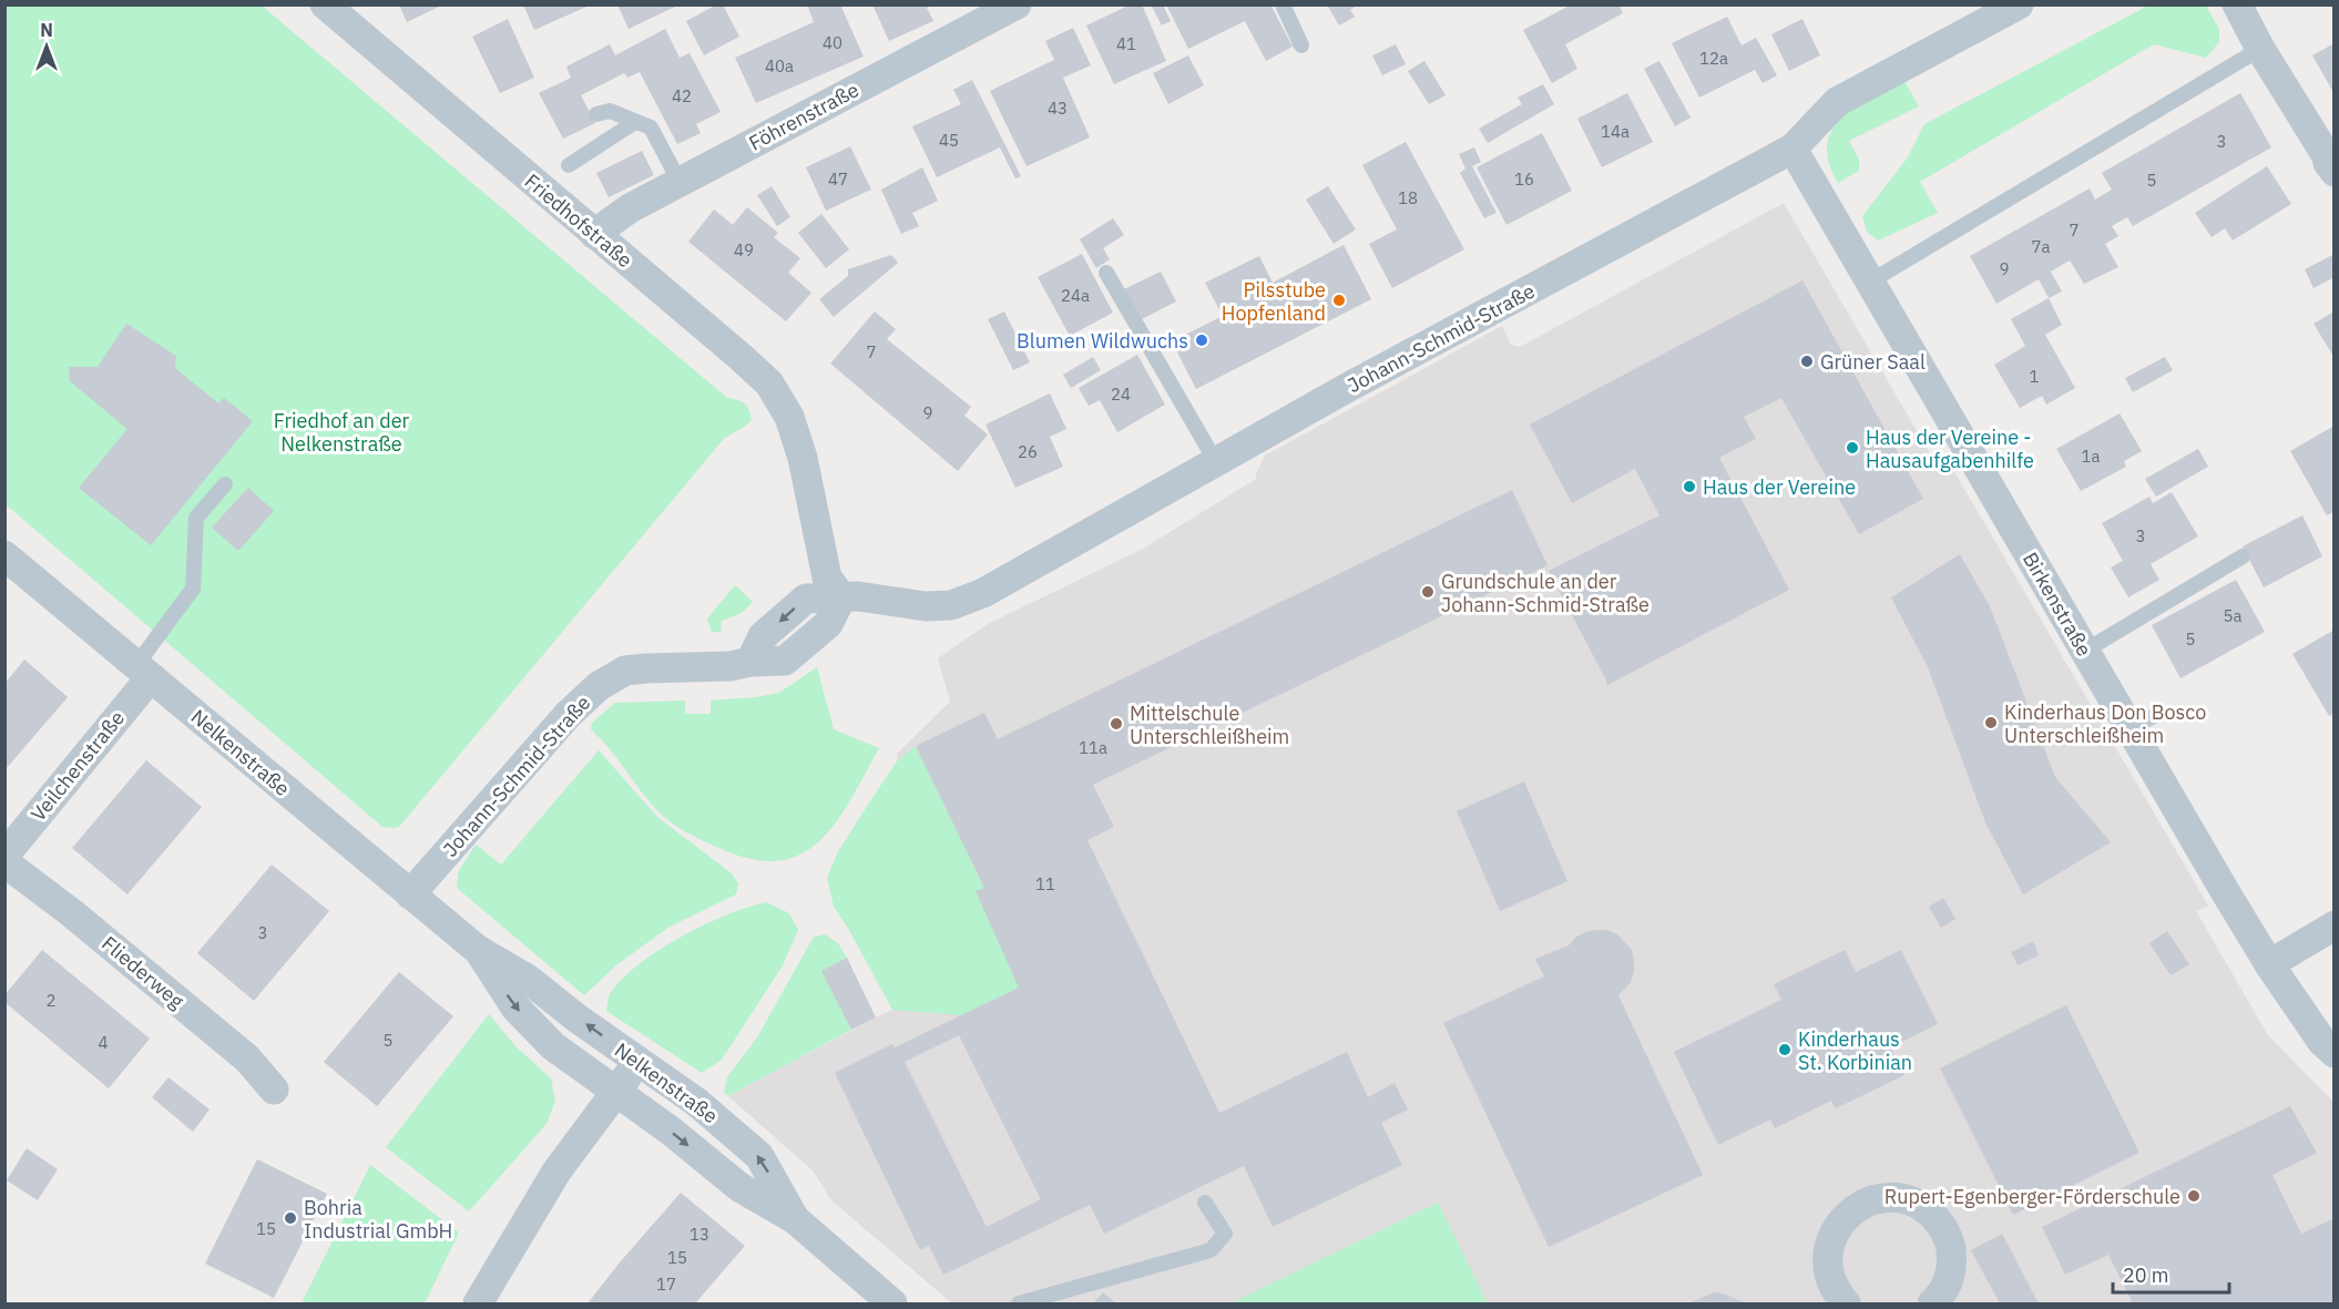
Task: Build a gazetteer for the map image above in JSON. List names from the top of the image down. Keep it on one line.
{"streets":{"street":["Föhrenstraße","Friedhofstraße","Johann-Schmid-Straße","Birkenstraße","Nelkenstraße","Veilchenstraße","Fliederweg"]},"crossings":[["Föhrenstraße","Friedhofstraße"],["Friedhofstraße","Johann-Schmid-Straße"],["Johann-Schmid-Straße","Birkenstraße"],["Johann-Schmid-Straße","Nelkenstraße"],["Nelkenstraße","Veilchenstraße"]],"parks":["Friedhof an der Nelkenstraße"],"places":["Pilsstube Hopfenland","Blumen Wildwuchs","Grüner Saal","Haus der Vereine - Hausaufgabenhilfe","Haus der Vereine","Grundschule an der Johann-Schmid-Straße","Kinderhaus Don Bosco Unterschleißheim","Mittelschule Unterschleißheim","Kinderhaus St. Korbinian","Rupert-Egenberger-Förderschule","Bohria Industrial GmbH"],"house_numbers":["40","41","12a","40a","42","43","14a","45","3","47","16","5","18","7","7a","49","9","24a","7","1","24","9","26","1a","3","5a","5","11a","11","3","2","5","4","15","13","15","17"],"scale_bar":"20 m","north":"top"}
